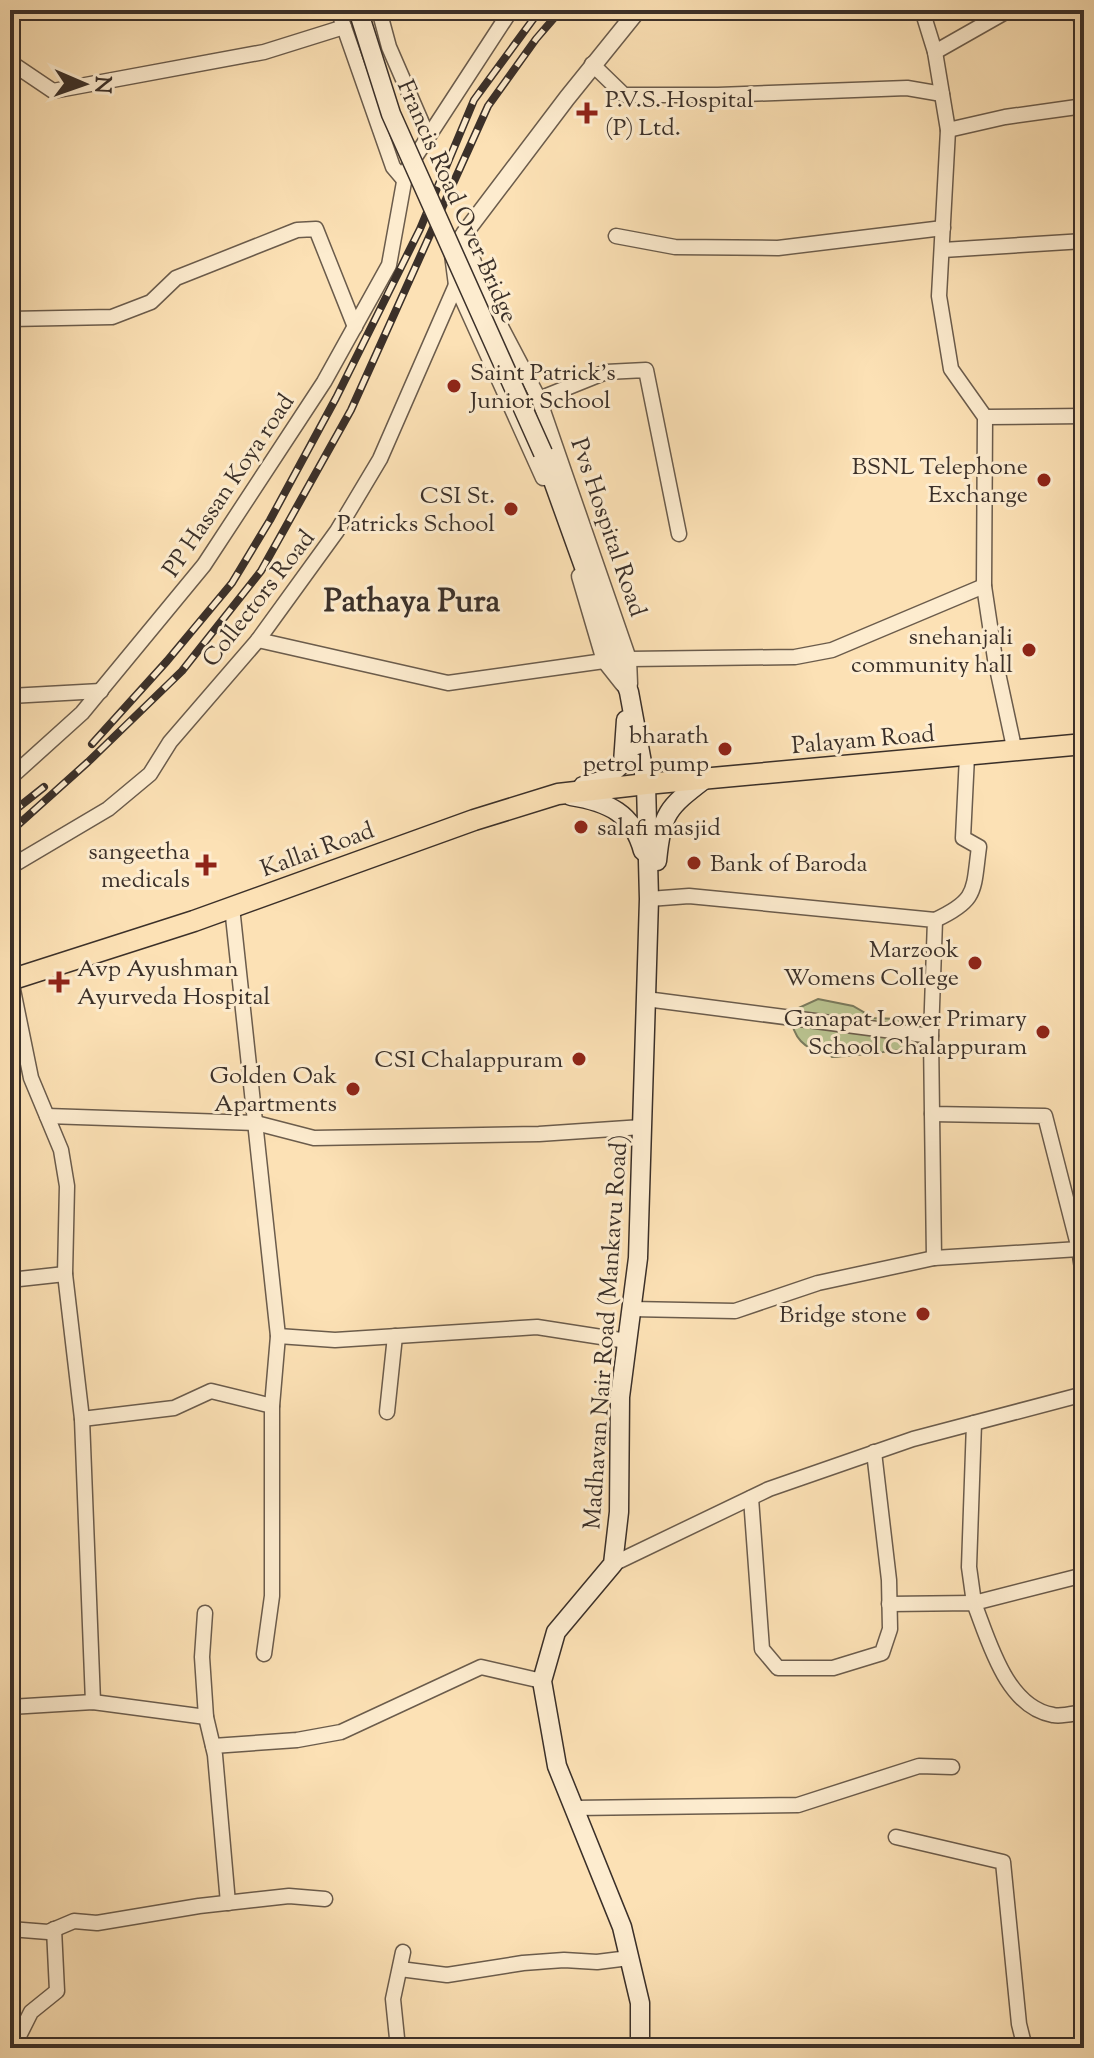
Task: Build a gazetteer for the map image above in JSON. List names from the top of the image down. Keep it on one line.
{"streets":{"main road":["Francis Road Over Bridge","Palayam Road","Kallai Road","Madhavan Nair Road (Mankavu Road)"],"street":["PP Hassan Koya road","Pvs Hospital Road","Collectors Road"]},"crossings":[["Francis Road Over Bridge","Madhavan Nair Road (Mankavu Road)"],["Pvs Hospital Road","Collectors Road"],["Pvs Hospital Road","Madhavan Nair Road (Mankavu Road)"],["Palayam Road","Kallai Road"],["Palayam Road","Madhavan Nair Road (Mankavu Road)"],["Kallai Road","Madhavan Nair Road (Mankavu Road)"]],"districts":["Pathaya Pura"],"places":{"health":["P.V.S. Hospital (P) Ltd.","sangeetha medicals","Avp Ayushman Ayurveda Hospital"],"other":["Saint Patrick's Junior School","BSNL Telephone Exchange","CSI St. Patricks School","snehanjali community hall","bharath petrol pump","salafi masjid","Bank of Baroda","Marzook Womens College","Ganapat Lower Primary School Chalappuram","CSI Chalappuram","Golden Oak Apartments","Bridge stone"]},"north":"right"}
